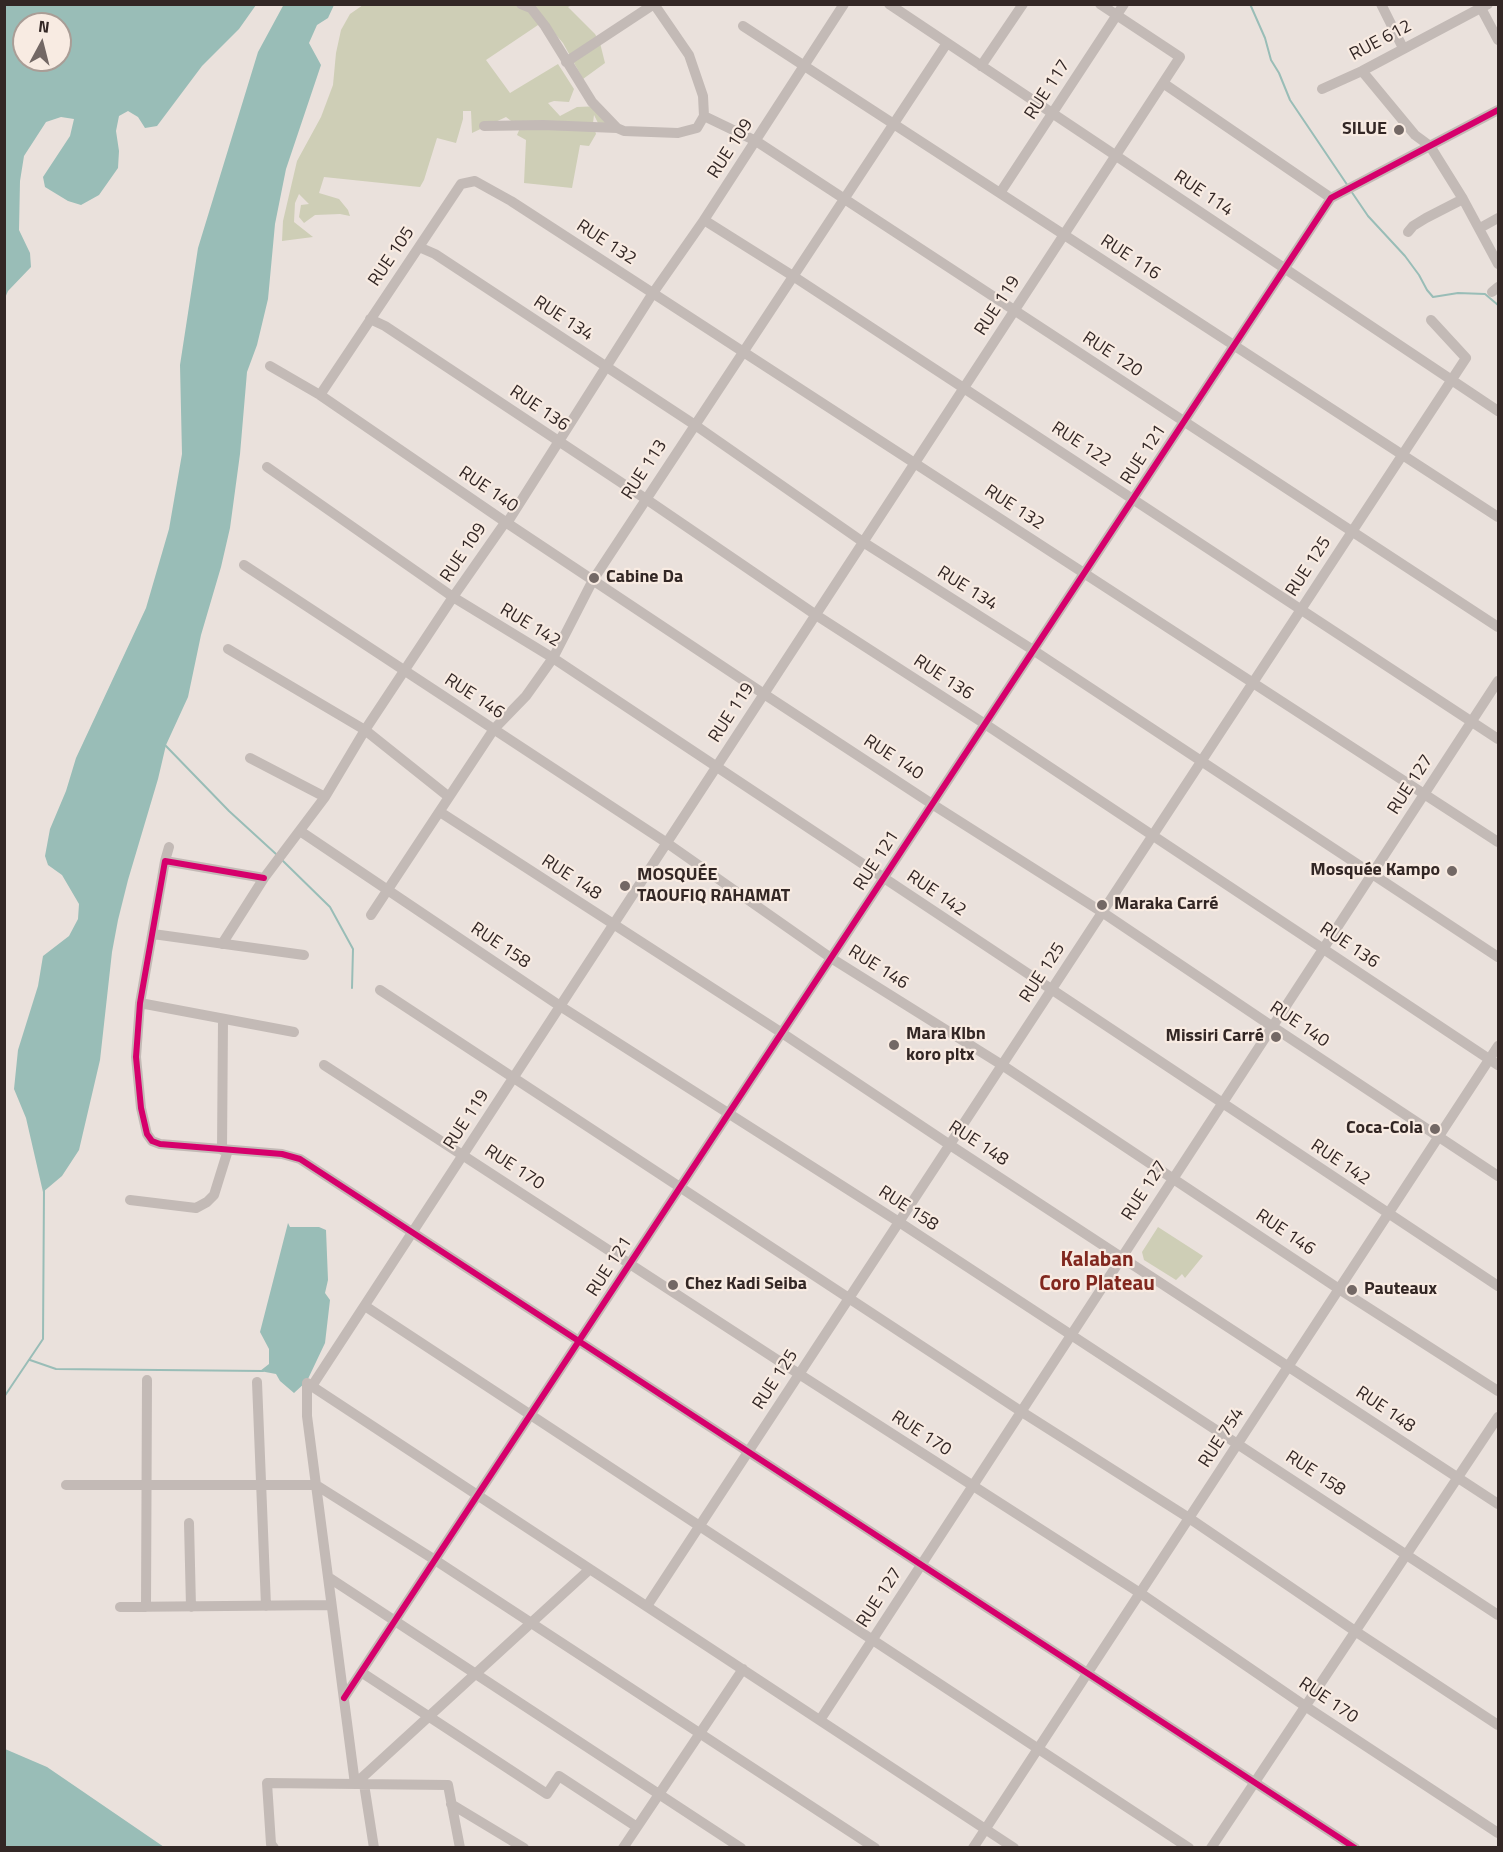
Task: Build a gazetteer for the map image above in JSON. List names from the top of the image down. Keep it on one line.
{"streets":{"street":["RUE 612","RUE 117","RUE 109","RUE 114","RUE 132","RUE 105","RUE 116","RUE 119","RUE 134","RUE 120","RUE 136","RUE 122","RUE 121","RUE 113","RUE 140","RUE 125","RUE 142","RUE 146","RUE 127","RUE 148","RUE 158","RUE 170","RUE 754"]},"crossings":[["RUE 117","RUE 114"],["RUE 117","RUE 116"],["RUE 117","RUE 119"],["RUE 109","RUE 132"],["RUE 109","RUE 116"],["RUE 109","RUE 134"],["RUE 109","RUE 120"],["RUE 109","RUE 136"],["RUE 109","RUE 122"],["RUE 109","RUE 140"],["RUE 109","RUE 142"],["RUE 109","RUE 146"],["RUE 109","RUE 158"],["RUE 114","RUE 119"],["RUE 114","RUE 121"],["RUE 114","RUE 113"],["RUE 114","RUE 125"],["RUE 132","RUE 105"],["RUE 132","RUE 119"],["RUE 132","RUE 121"],["RUE 132","RUE 113"],["RUE 132","RUE 125"],["RUE 132","RUE 127"],["RUE 105","RUE 134"],["RUE 105","RUE 136"],["RUE 105","RUE 140"],["RUE 116","RUE 119"],["RUE 116","RUE 121"],["RUE 116","RUE 113"],["RUE 116","RUE 125"],["RUE 119","RUE 134"],["RUE 119","RUE 120"],["RUE 119","RUE 136"],["RUE 119","RUE 122"],["RUE 119","RUE 140"],["RUE 119","RUE 142"],["RUE 119","RUE 146"],["RUE 119","RUE 148"],["RUE 119","RUE 158"],["RUE 119","RUE 170"],["RUE 134","RUE 121"],["RUE 134","RUE 113"],["RUE 134","RUE 125"],["RUE 134","RUE 127"],["RUE 120","RUE 121"],["RUE 120","RUE 113"],["RUE 120","RUE 125"],["RUE 136","RUE 121"],["RUE 136","RUE 113"],["RUE 136","RUE 125"],["RUE 136","RUE 127"],["RUE 136","RUE 754"],["RUE 122","RUE 121"],["RUE 122","RUE 113"],["RUE 122","RUE 125"],["RUE 122","RUE 127"],["RUE 121","RUE 140"],["RUE 121","RUE 142"],["RUE 121","RUE 146"],["RUE 121","RUE 148"],["RUE 121","RUE 158"],["RUE 121","RUE 170"],["RUE 113","RUE 140"],["RUE 113","RUE 142"],["RUE 113","RUE 146"],["RUE 113","RUE 148"],["RUE 113","RUE 158"],["RUE 140","RUE 125"],["RUE 140","RUE 127"],["RUE 140","RUE 754"],["RUE 125","RUE 142"],["RUE 125","RUE 146"],["RUE 125","RUE 148"],["RUE 125","RUE 158"],["RUE 125","RUE 170"],["RUE 142","RUE 127"],["RUE 142","RUE 754"],["RUE 146","RUE 127"],["RUE 146","RUE 754"],["RUE 127","RUE 148"],["RUE 127","RUE 158"],["RUE 127","RUE 170"],["RUE 148","RUE 754"],["RUE 158","RUE 754"],["RUE 170","RUE 754"]],"districts":["Kalaban Coro Plateau"],"places":["SILUE","Cabine Da","Mosquée Kampo","MOSQUÉE TAOUFIQ RAHAMAT","Maraka Carré","Missiri Carré","Mara Klbn koro pltx","Coca-Cola","Chez Kadi Seiba","Pauteaux"],"north":"top"}
